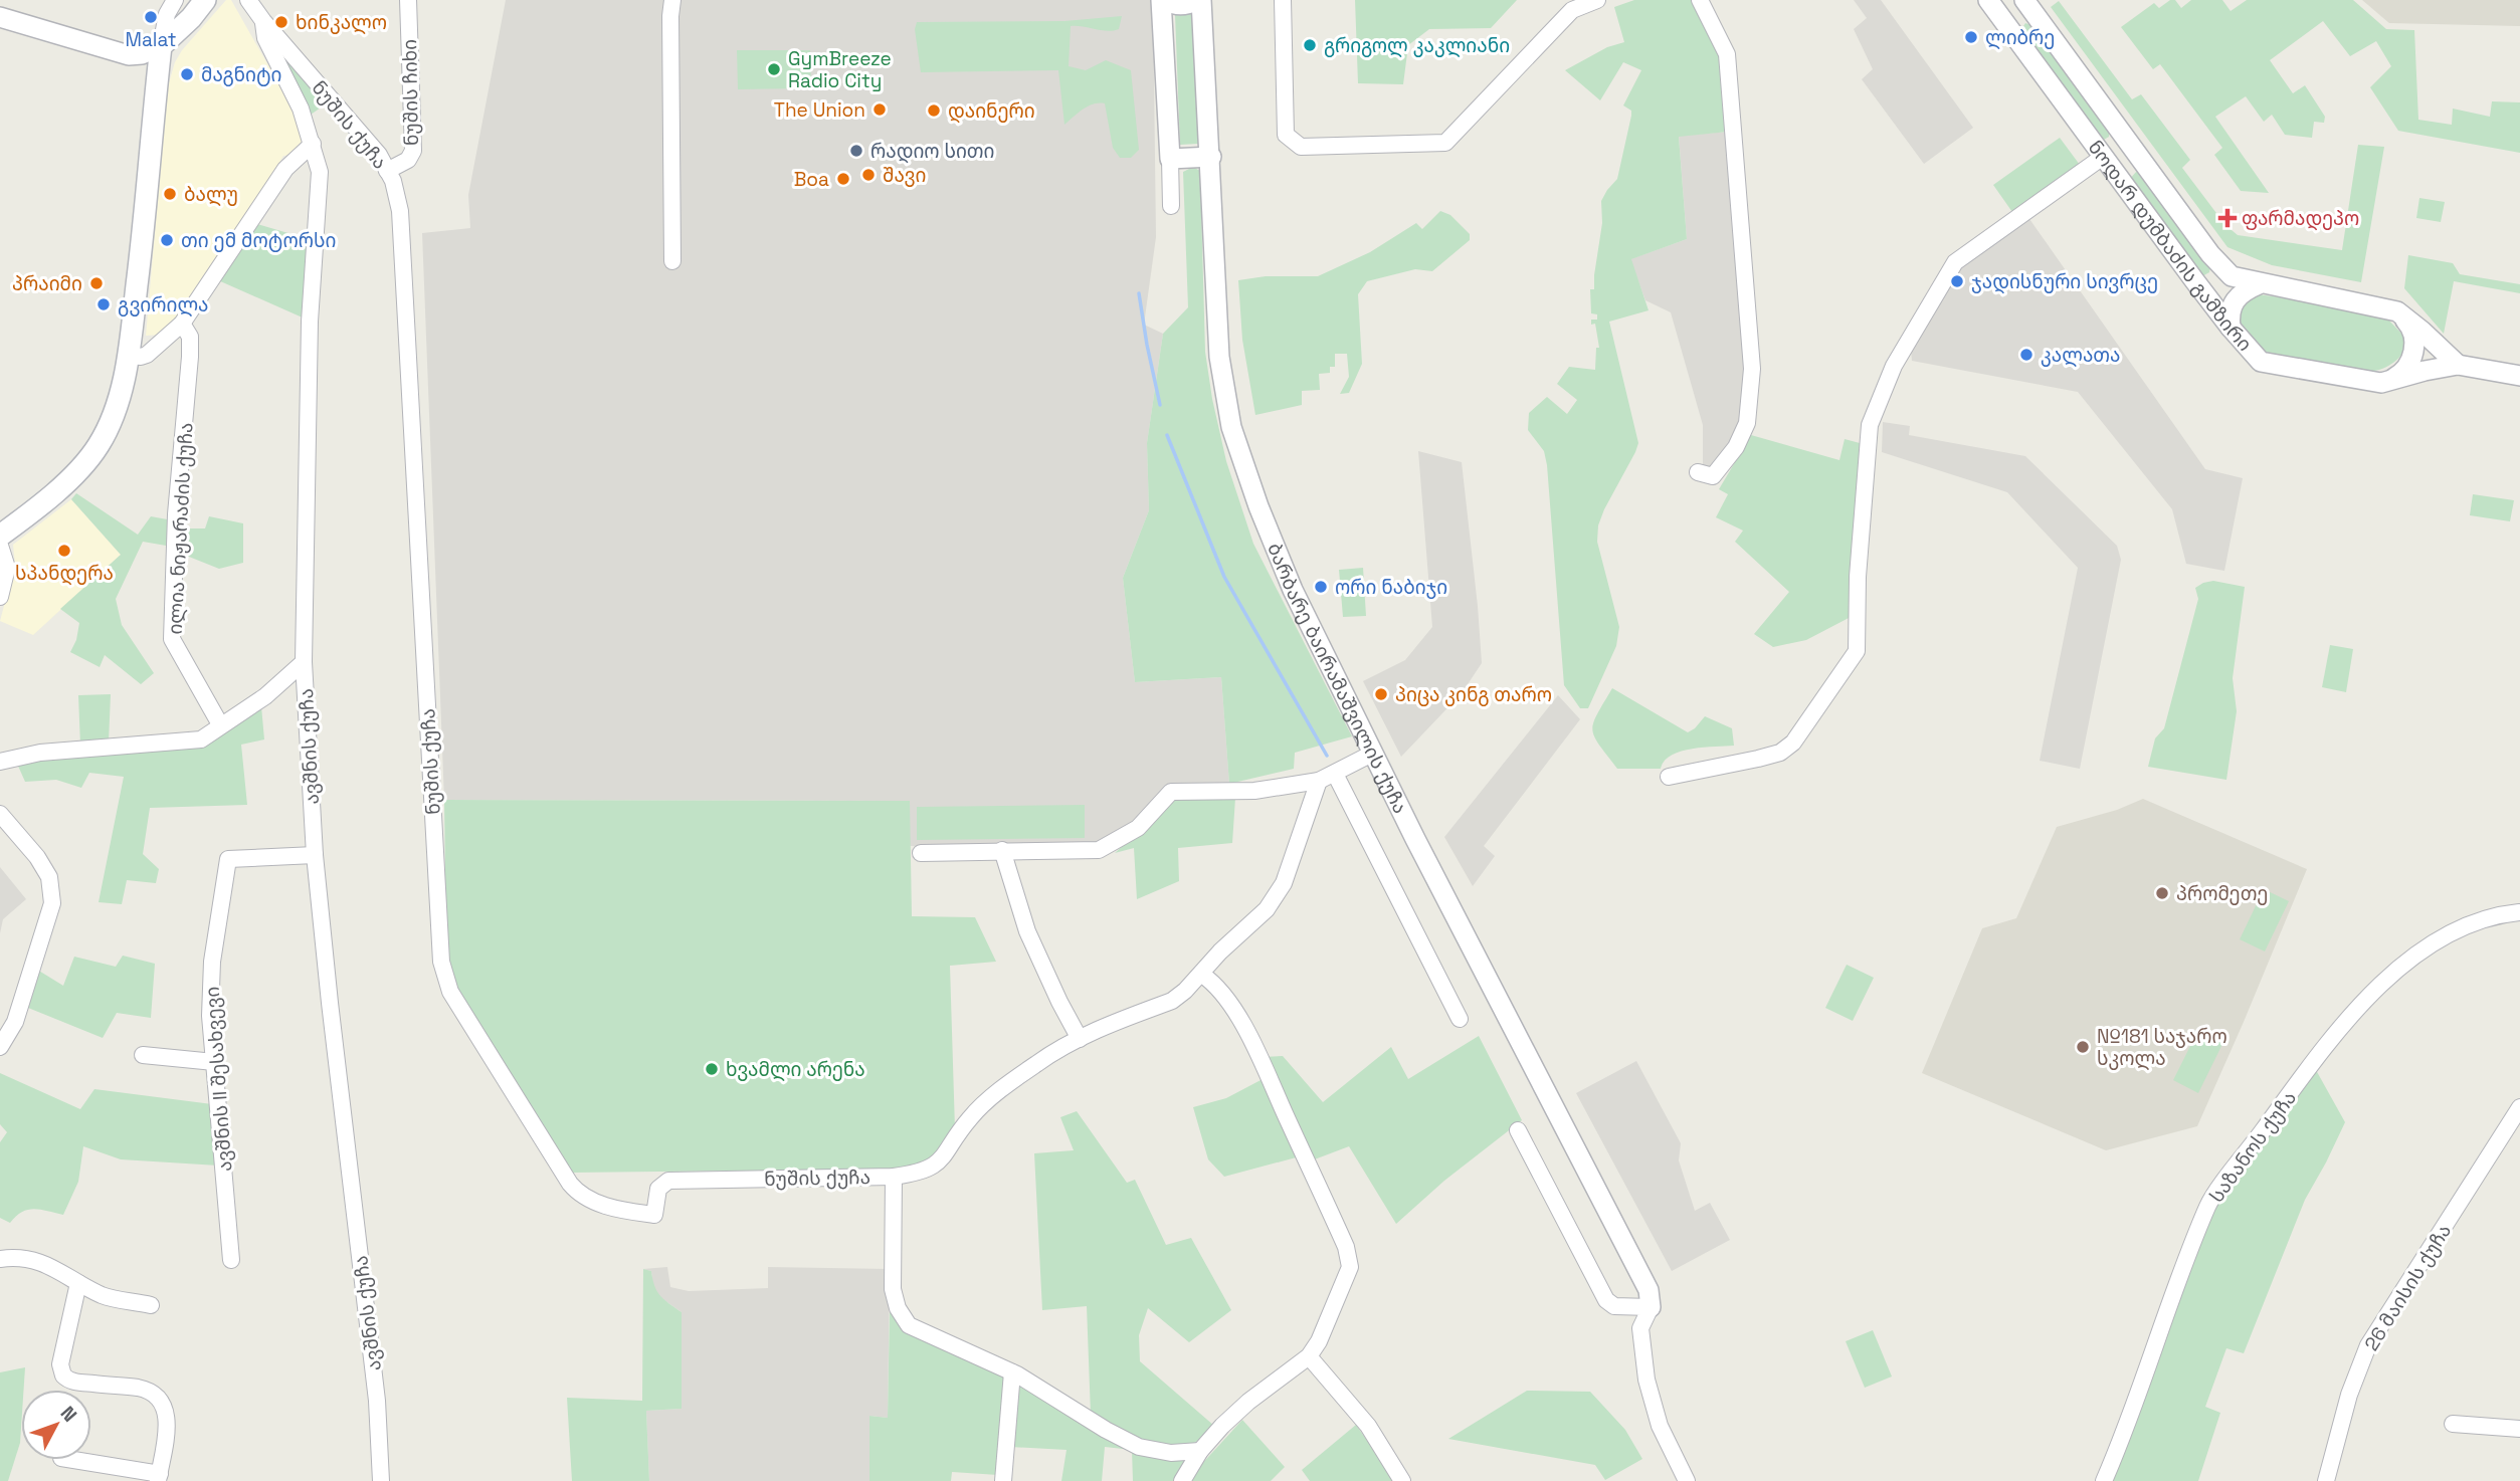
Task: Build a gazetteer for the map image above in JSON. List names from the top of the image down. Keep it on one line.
{"streets":{"street":["ნუშის ჩიხი","ნუშის ქუჩა","ნოდარ დუმბაძის გამზირი","ილია ნიჟარაძის ქუჩა","ბარბარე ბაირამაშვილის ქუჩა","ავშნის ქუჩა","ავშნის II შესახვევი","საზანოს ქუჩა","26 მაისის ქუჩა"]},"crossings":[["ნუშის ჩიხი","ნუშის ქუჩა"],["ნუშის ქუჩა","ავშნის ქუჩა"],["ავშნის ქუჩა","ავშნის II შესახვევი"]],"places":{"other":["Malat","ხინკალო","ლიბრე","გრიგოლ კაკლიანი","GymBreeze Radio City","მაგნიტი","The Union","დაინერი","რადიო სითი","შავი","Boa","ბალუ","თი ემ მოტორსი","ჯადისნური სივრცე","პრაიმი","გვირილა","კალათა","სპანდერა","ორი ნაბიჯი","პიცა კინგ თარო","პრომეთე","№181 საჯარო სკოლა","ხვამლი არენა"],"health":["ფარმადეპო"]},"north":"top right"}
